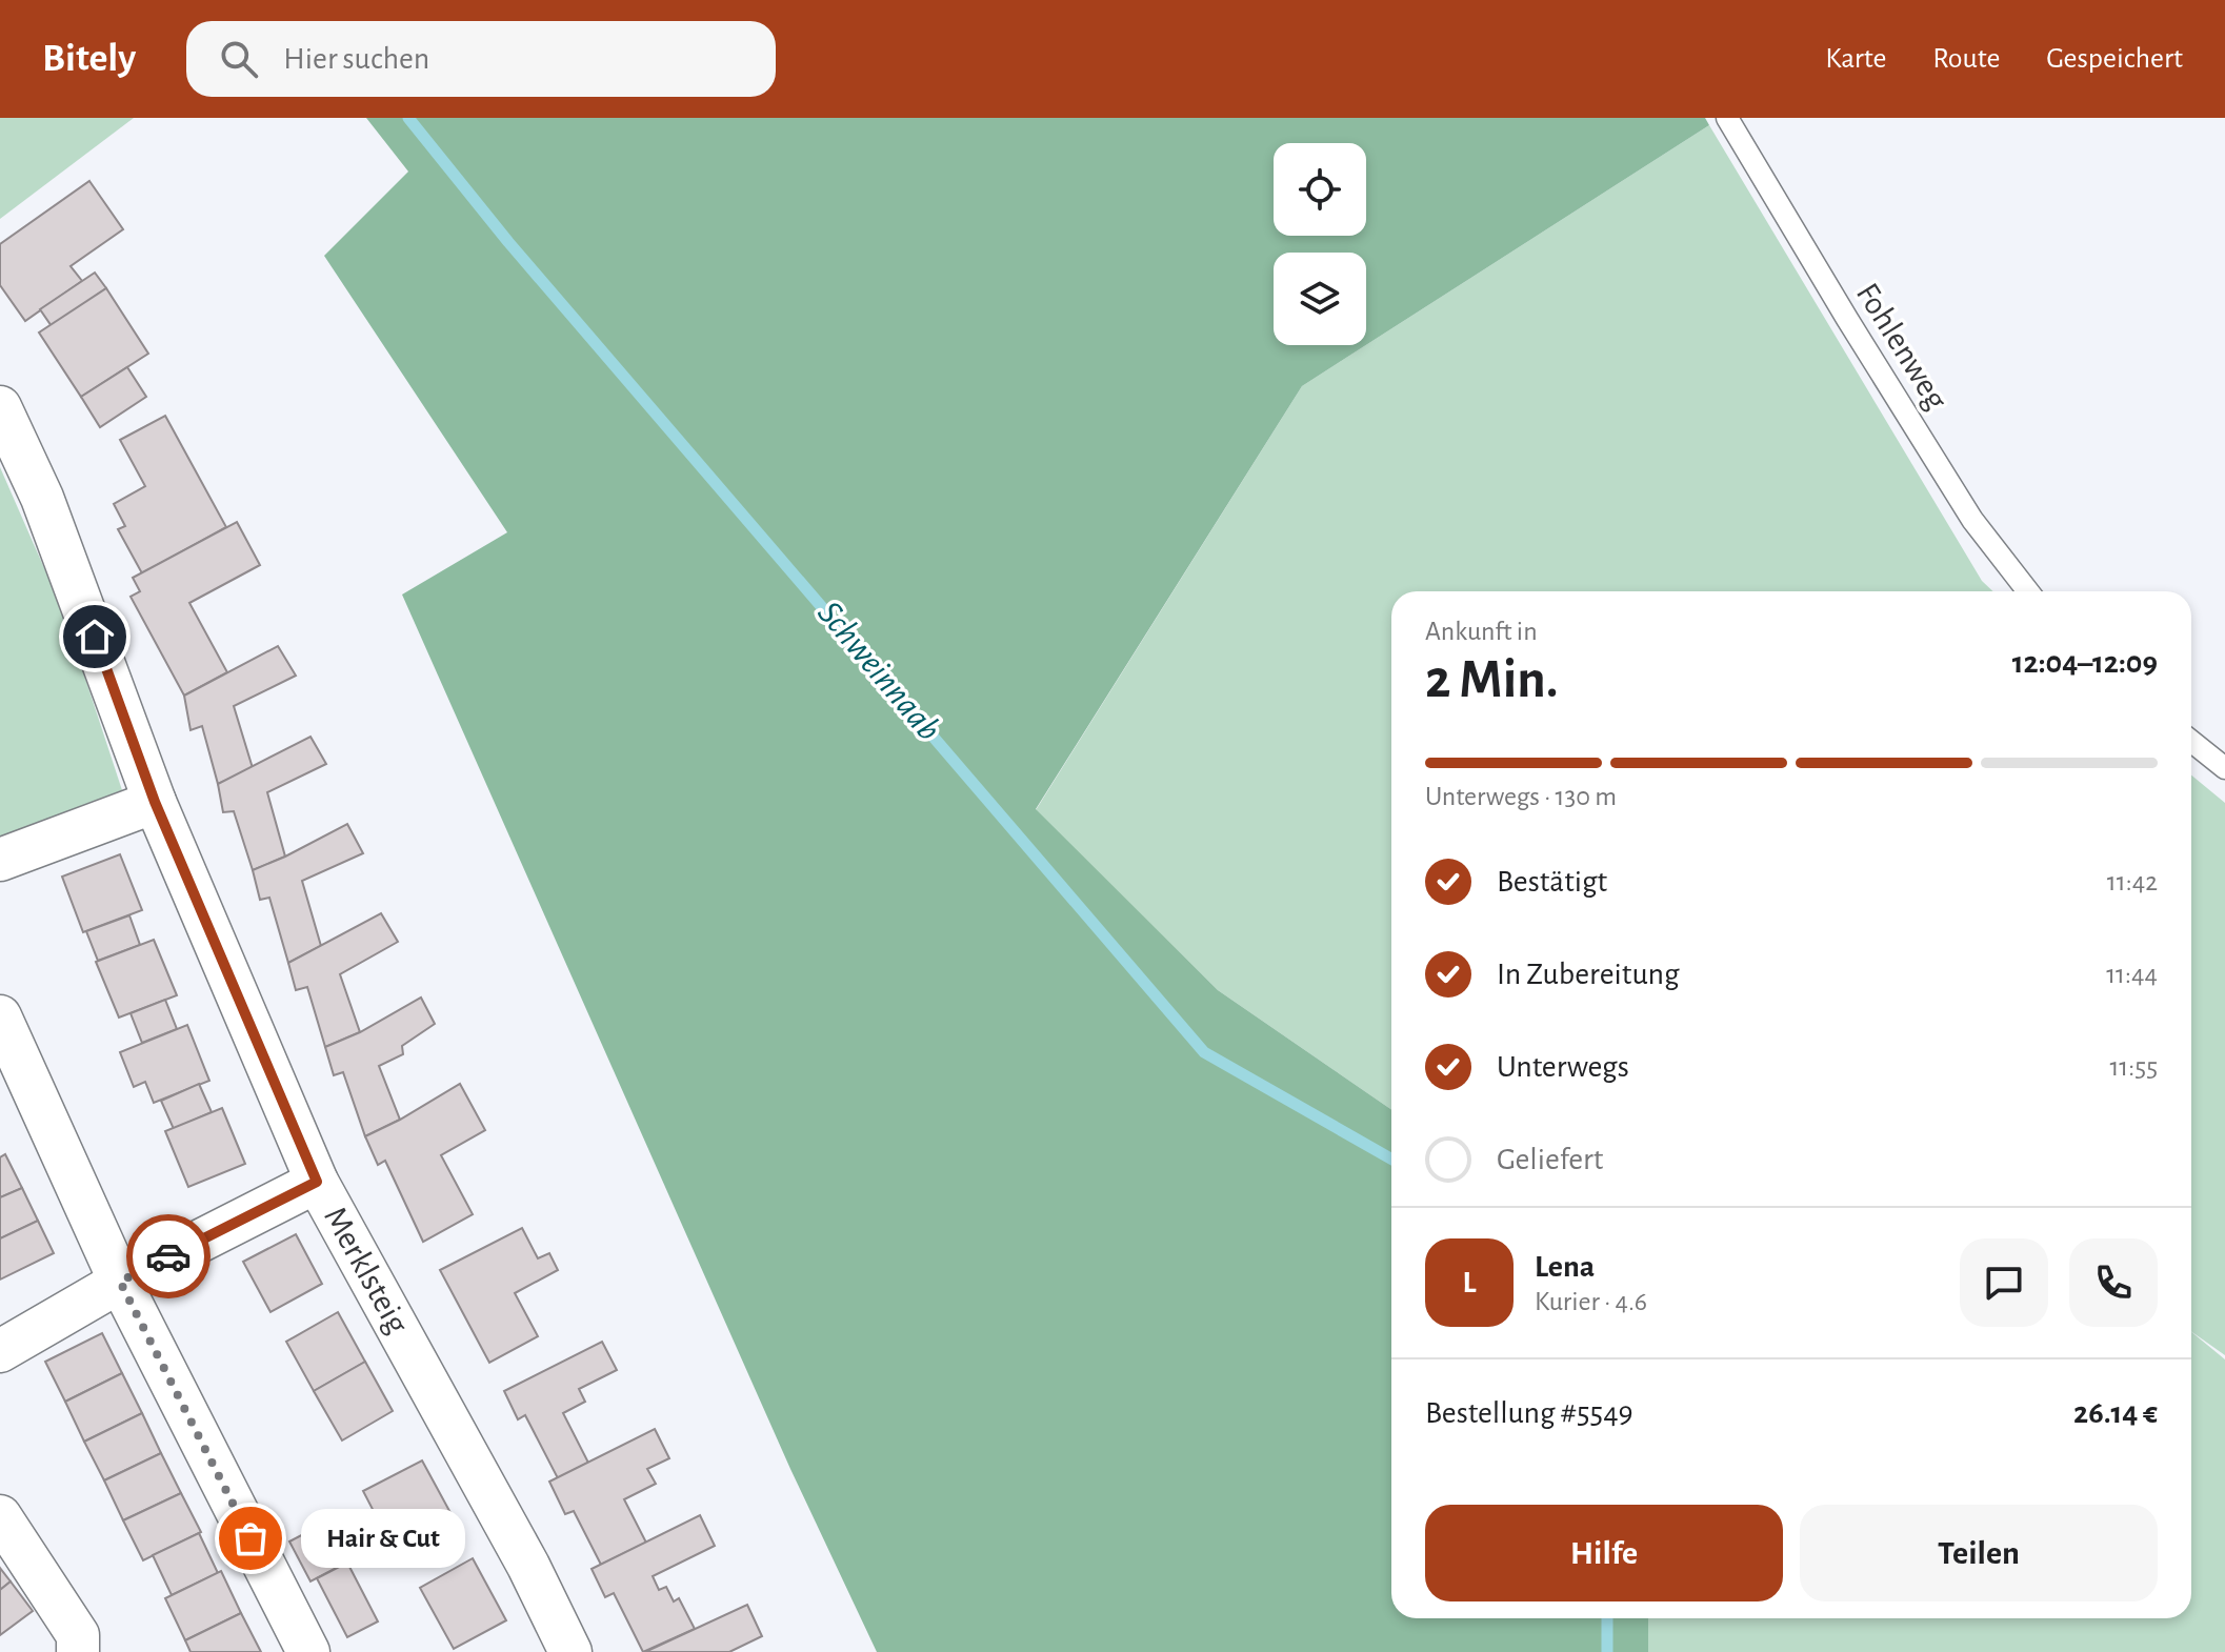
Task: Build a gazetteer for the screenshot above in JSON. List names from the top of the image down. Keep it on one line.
{"streets":{"street":["Merklsteig"],"lane":["Fohlenweg"]},"water":["Schweinnaab"],"places":["Hair & Cut"],"page":{"header":"Bitely","search":"Hier suchen","nav":["Karte","Route","Gespeichert"],"heading":["2 Min.","Ankunft in","12:04–12:09"],"panel":["Lena","Kurier · 4.6","Bestellung #5549","26.14 €"],"bar":"Unterwegs · 130 m","list":[["Bestätigt","11:42"],["In Zubereitung","11:44"],["Unterwegs","11:55"],"Geliefert"],"round":"L","buttons":["Hilfe","Teilen"],"bubble":"Hair & Cut"}}
